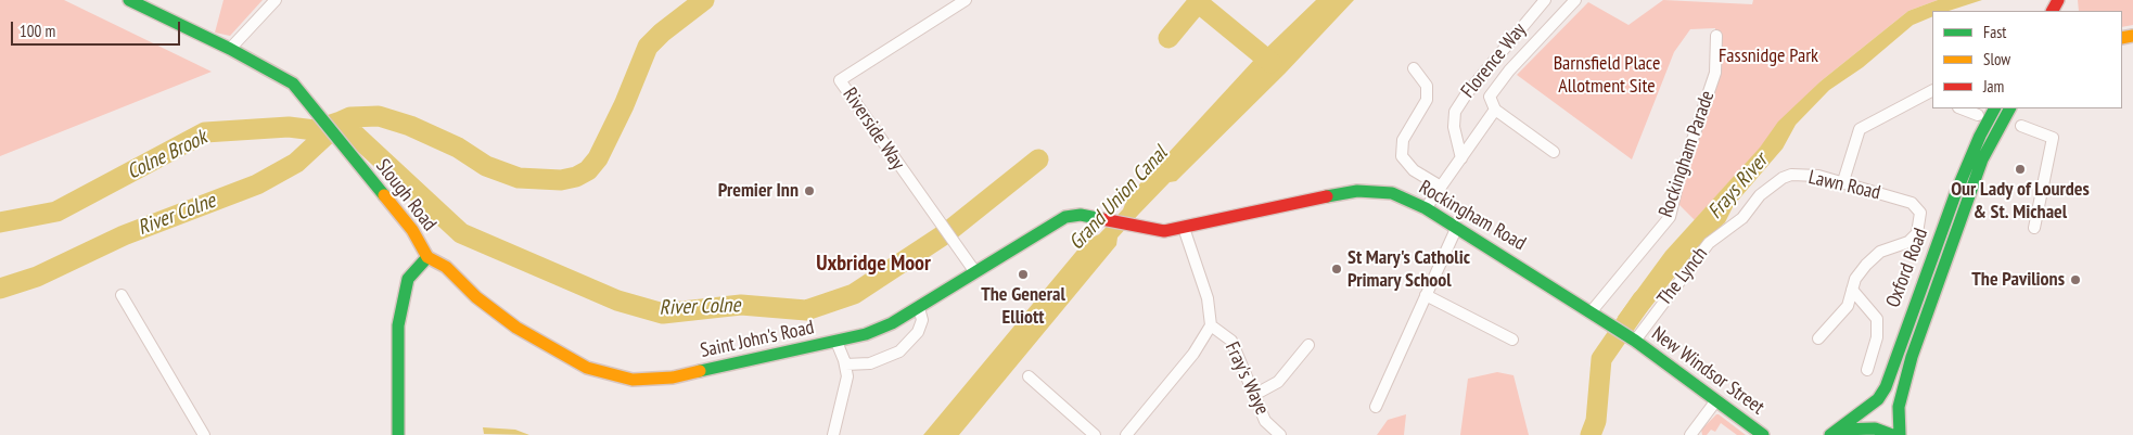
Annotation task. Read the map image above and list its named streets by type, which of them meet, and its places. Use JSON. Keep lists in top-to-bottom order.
{
  "streets": {
    "main road": [
      "Slough Road",
      "Rockingham Road",
      "Oxford Road",
      "Saint John's Road",
      "New Windsor Street"
    ],
    "street": [
      "Florence Way",
      "Riverside Way",
      "Rockingham Parade",
      "Lawn Road",
      "The Lynch",
      "Fray's Waye"
    ]
  },
  "crossings": [
    ["Riverside Way", "Saint John's Road"],
    ["Rockingham Parade", "Rockingham Road"],
    ["Lawn Road", "The Lynch"],
    ["Slough Road", "Saint John's Road"],
    ["Rockingham Road", "Saint John's Road"],
    ["Rockingham Road", "New Windsor Street"],
    ["The Lynch", "New Windsor Street"]
  ],
  "districts": ["Uxbridge Moor"],
  "water": [
    "Colne Brook",
    "Frays River",
    "Grand Union Canal",
    "River Colne"
  ],
  "parks": ["Fassnidge Park", "Barnsfield Place Allotment Site"],
  "places": [
    "Our Lady of Lourdes & St. Michael",
    "Premier Inn",
    "St Mary's Catholic Primary School",
    "The General Elliott",
    "The Pavilions"
  ],
  "legend": ["Fast", "Slow", "Jam"],
  "scale_bar": "100 m"
}
